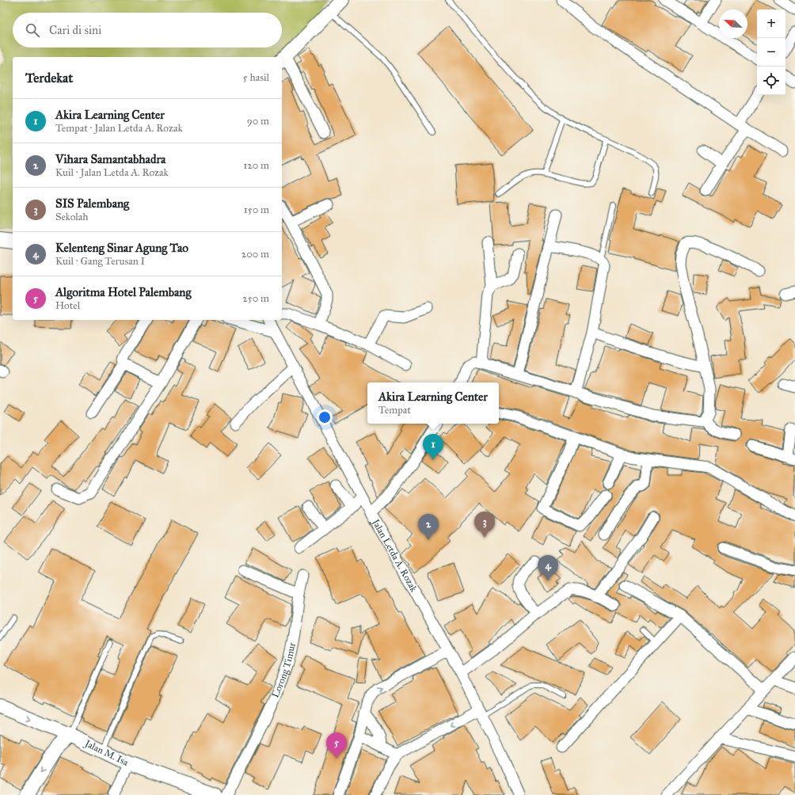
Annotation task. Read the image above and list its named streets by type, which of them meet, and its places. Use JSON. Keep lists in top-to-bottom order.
{
  "streets": {
    "main road": ["Jalan M. Isa"],
    "street": ["Jalan Letda A. Rozak", "Lorong Timur"]
  },
  "north": "top left",
  "page": {
    "map_buttons": ["+", "−"],
    "search": "Cari di sini",
    "heading": ["Terdekat", "5 hasil"],
    "list": [
      {
        "mark": "1",
        "name": "Akira Learning Center",
        "note": "Tempat · Jalan Letda A. Rozak",
        "value": "90 m"
      },
      {
        "mark": "2",
        "name": "Vihara Samantabhadra",
        "note": "Kuil · Jalan Letda A. Rozak",
        "value": "120 m"
      },
      {
        "mark": "3",
        "name": "SIS Palembang",
        "note": "Sekolah",
        "value": "150 m"
      },
      {
        "mark": "4",
        "name": "Kelenteng Sinar Agung Tao",
        "note": "Kuil · Gang Terusan I",
        "value": "200 m"
      },
      {
        "mark": "5",
        "name": "Algoritma Hotel Palembang",
        "note": "Hotel",
        "value": "250 m"
      }
    ],
    "popup": ["Akira Learning Center", "Tempat"],
    "pins": [
      "1",
      "3",
      "2",
      "4",
      "5"
    ]
  }
}
